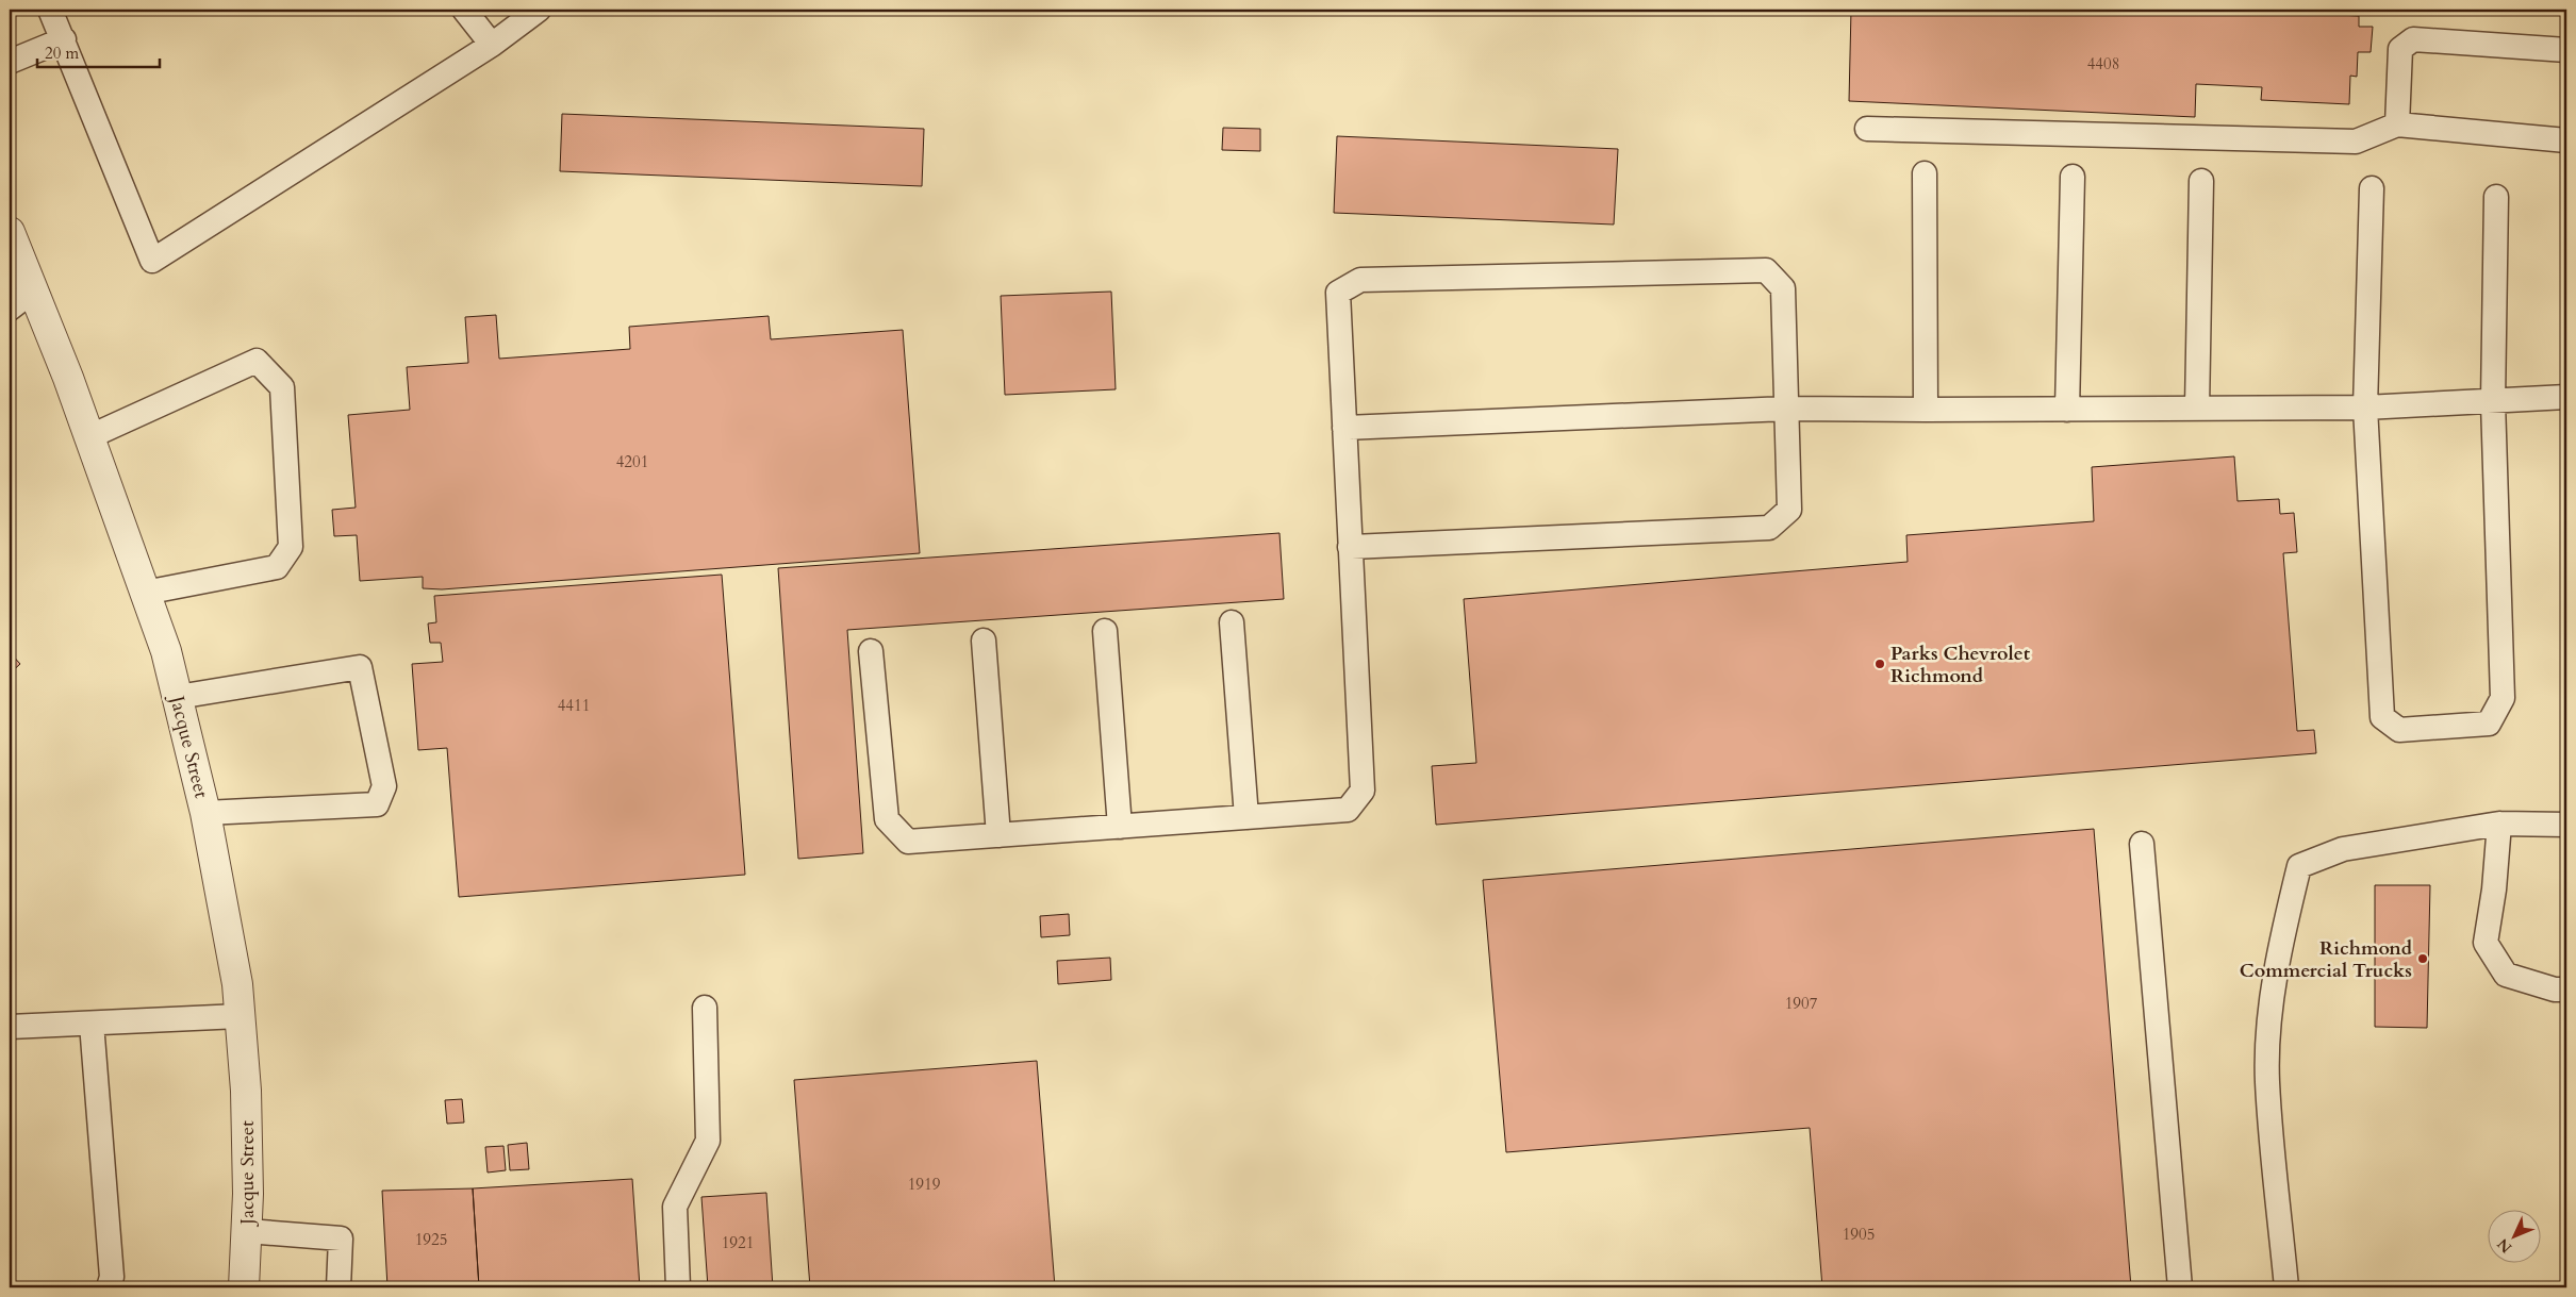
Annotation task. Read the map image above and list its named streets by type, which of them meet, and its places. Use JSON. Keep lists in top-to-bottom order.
{
  "streets": {
    "street": ["Jacque Street"]
  },
  "places": ["Parks Chevrolet Richmond", "Richmond Commercial Trucks"],
  "house_numbers": [
    "4408",
    "4201",
    "4411",
    "1907",
    "1919",
    "1905",
    "1925",
    "1921"
  ],
  "scale_bar": "20 m",
  "north": "bottom left"
}
